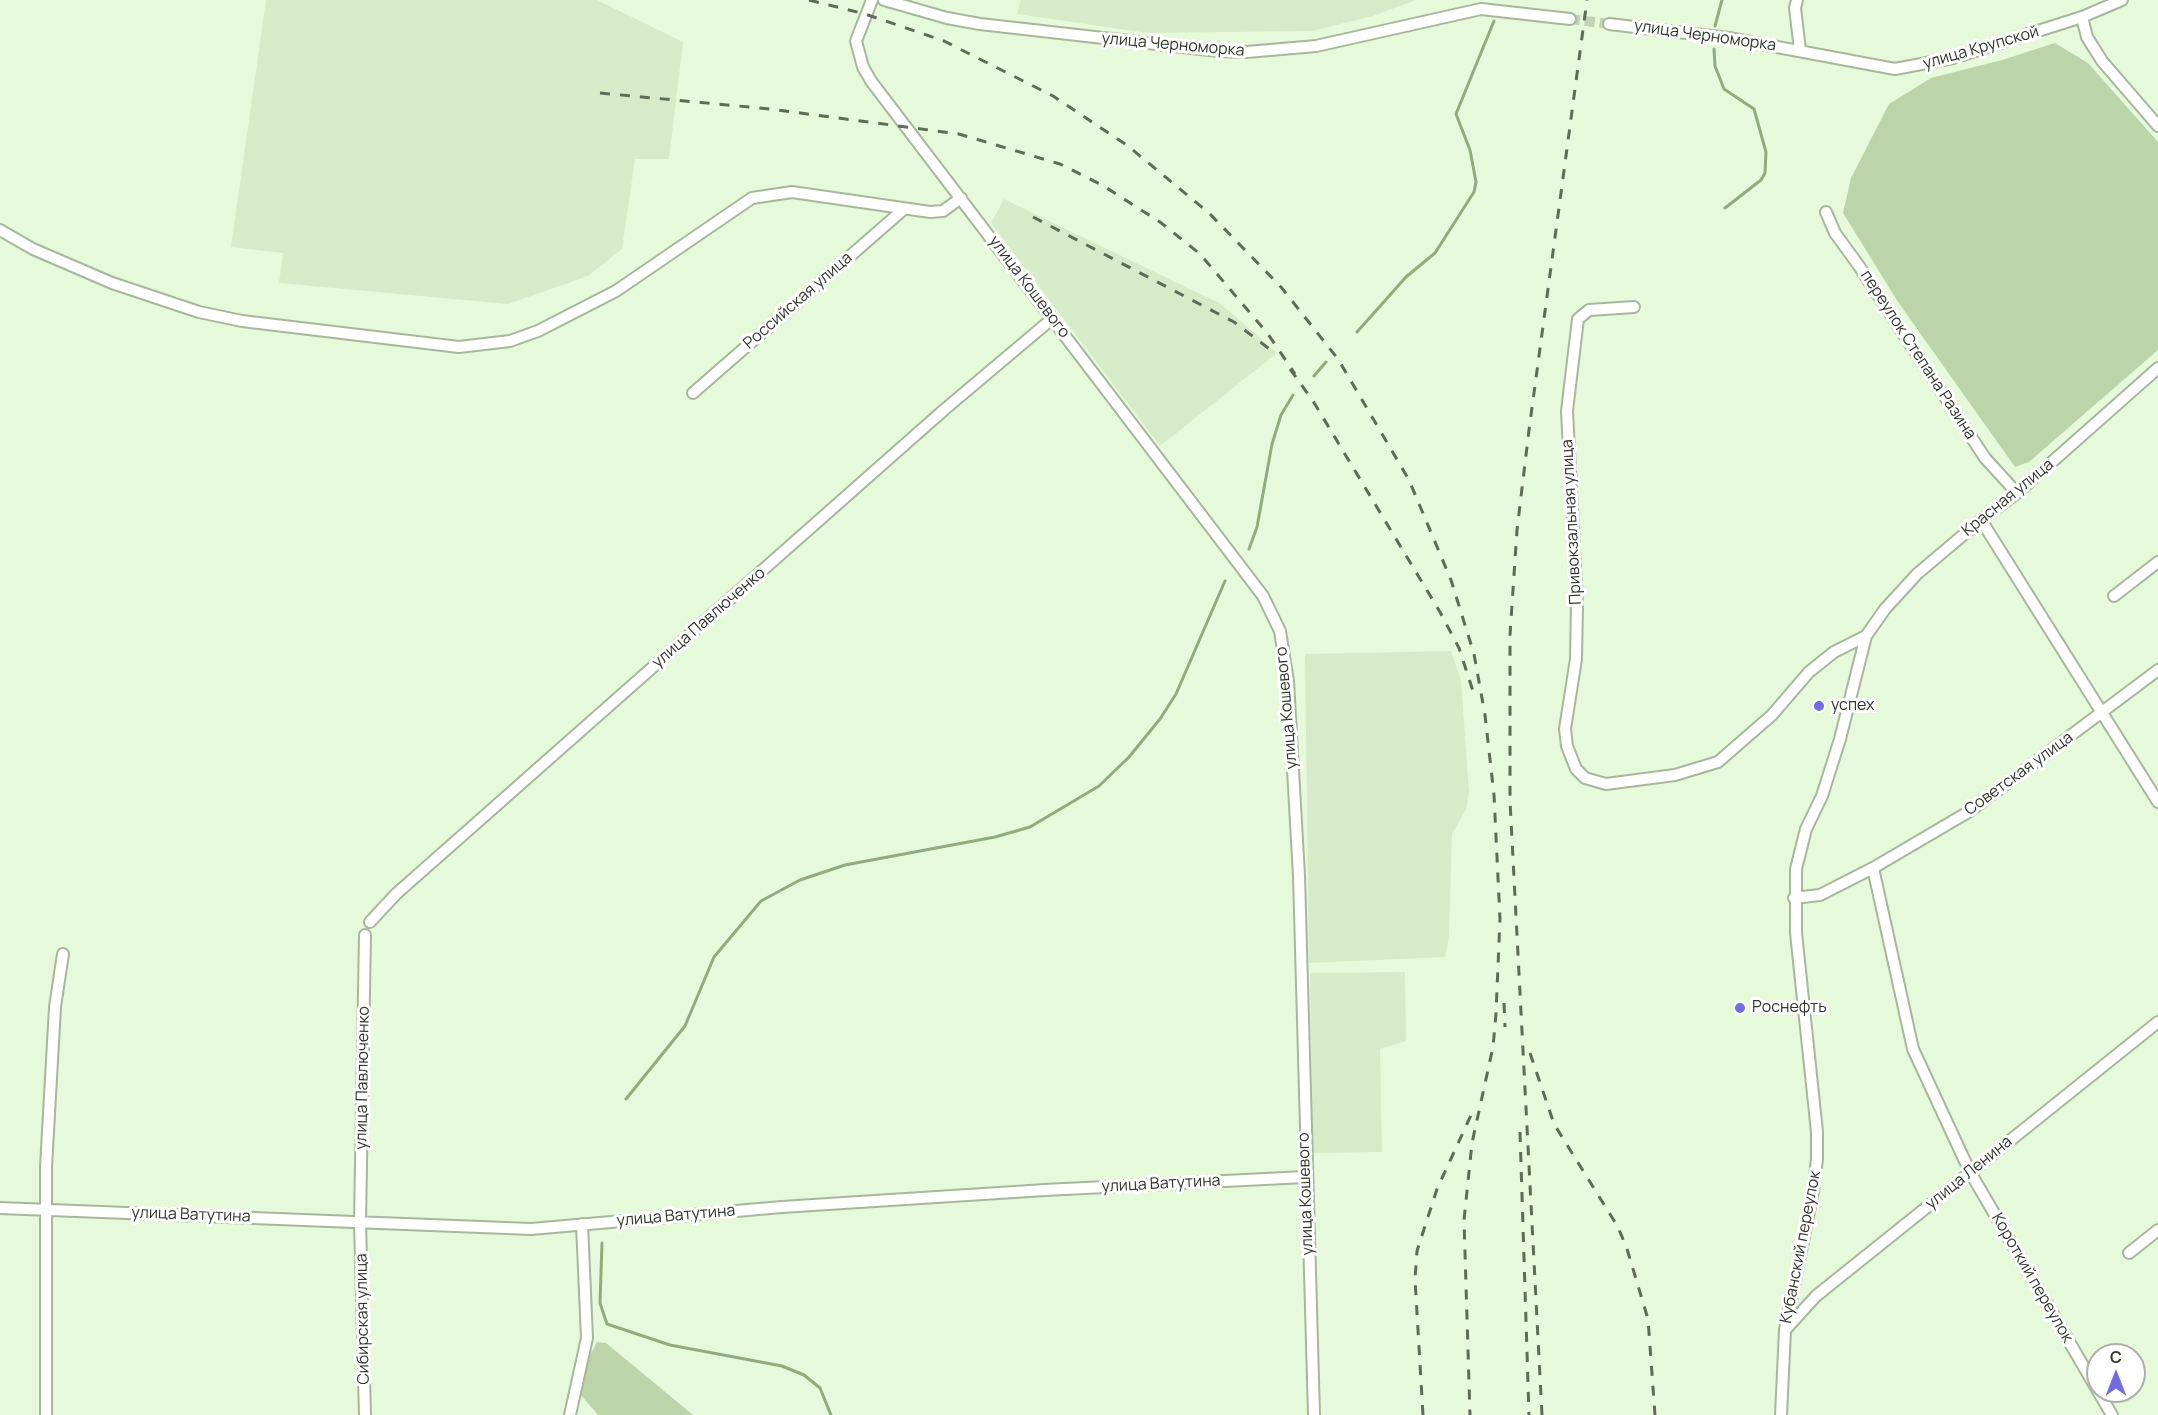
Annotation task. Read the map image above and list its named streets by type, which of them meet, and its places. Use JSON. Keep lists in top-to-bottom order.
{
  "streets": {
    "street": [
      "улица Черноморка",
      "улица Крупской",
      "улица Кошевого",
      "Российская улица",
      "переулок Степана Разина",
      "Красная улица",
      "Привокзальная улица",
      "улица Павлюченко",
      "Советская улица",
      "улица Ленина",
      "улица Ватутина",
      "Кубанский переулок",
      "Короткий переулок",
      "Сибирская улица"
    ]
  },
  "crossings": [
    ["улица Черноморка", "улица Крупской"],
    ["улица Кошевого", "улица Павлюченко"],
    ["улица Кошевого", "улица Ватутина"],
    ["переулок Степана Разина", "Красная улица"],
    ["Красная улица", "Привокзальная улица"],
    ["Красная улица", "Кубанский переулок"],
    ["улица Павлюченко", "улица Ватутина"],
    ["улица Павлюченко", "Сибирская улица"],
    ["Советская улица", "Кубанский переулок"],
    ["улица Ленина", "Кубанский переулок"],
    ["улица Ленина", "Короткий переулок"],
    ["улица Ватутина", "Сибирская улица"]
  ],
  "places": ["успех", "Роснефть"],
  "north": "top"
}
